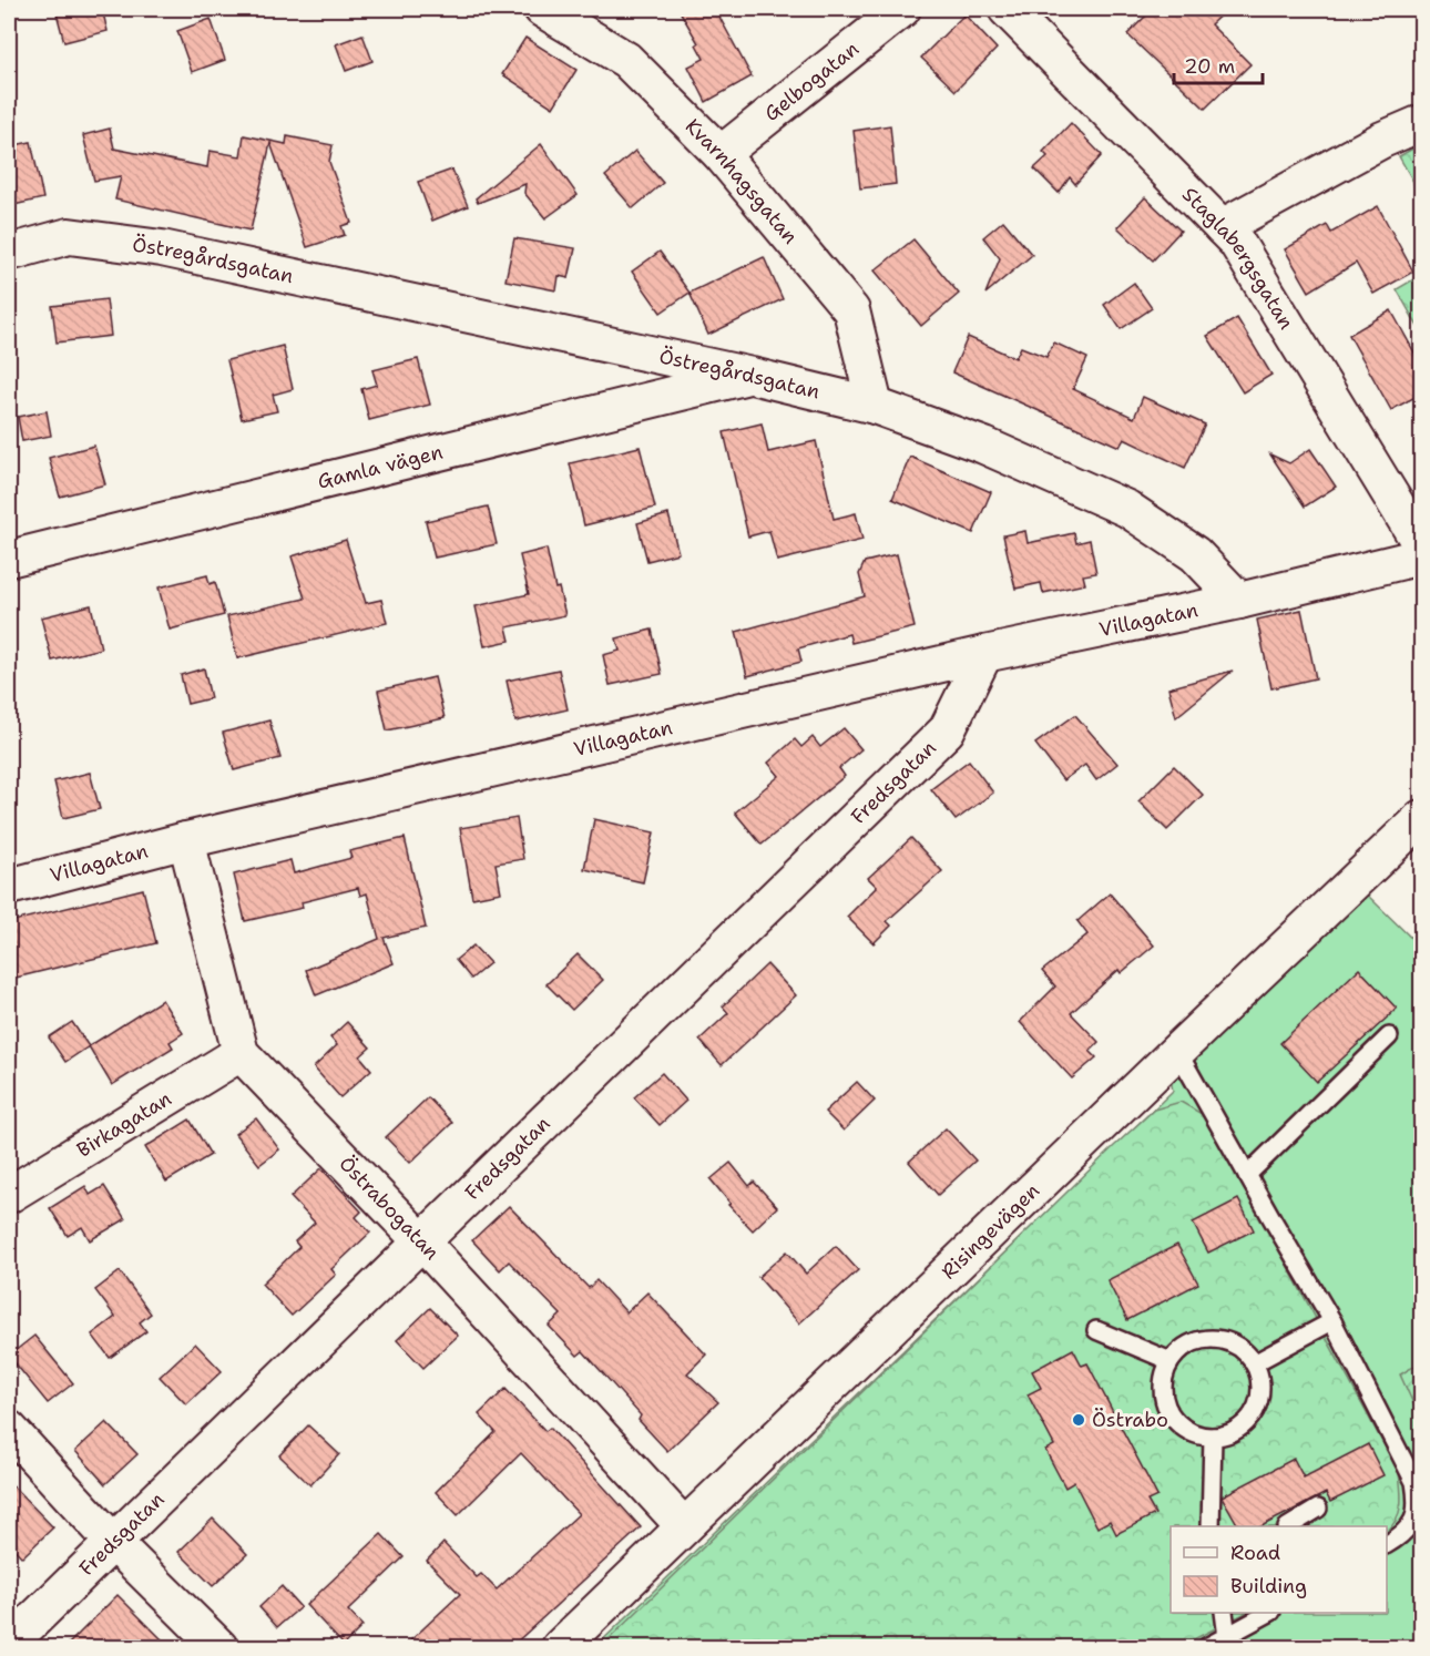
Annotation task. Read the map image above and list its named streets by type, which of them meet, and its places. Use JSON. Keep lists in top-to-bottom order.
{
  "streets": {
    "street": [
      "Gelbogatan",
      "Kvarnhagsgatan",
      "Staglabergsgatan",
      "Östregårdsgatan",
      "Gamla vägen",
      "Villagatan",
      "Fredsgatan",
      "Birkagatan",
      "Östrabogatan",
      "Risingevägen"
    ]
  },
  "crossings": [
    ["Gelbogatan", "Kvarnhagsgatan"],
    ["Kvarnhagsgatan", "Östregårdsgatan"],
    ["Östregårdsgatan", "Gamla vägen"],
    ["Östregårdsgatan", "Villagatan"],
    ["Villagatan", "Fredsgatan"],
    ["Villagatan", "Östrabogatan"],
    ["Fredsgatan", "Östrabogatan"],
    ["Birkagatan", "Östrabogatan"],
    ["Östrabogatan", "Risingevägen"]
  ],
  "places": ["Östrabo"],
  "legend": ["Road", "Building"],
  "scale_bar": "20 m"
}
